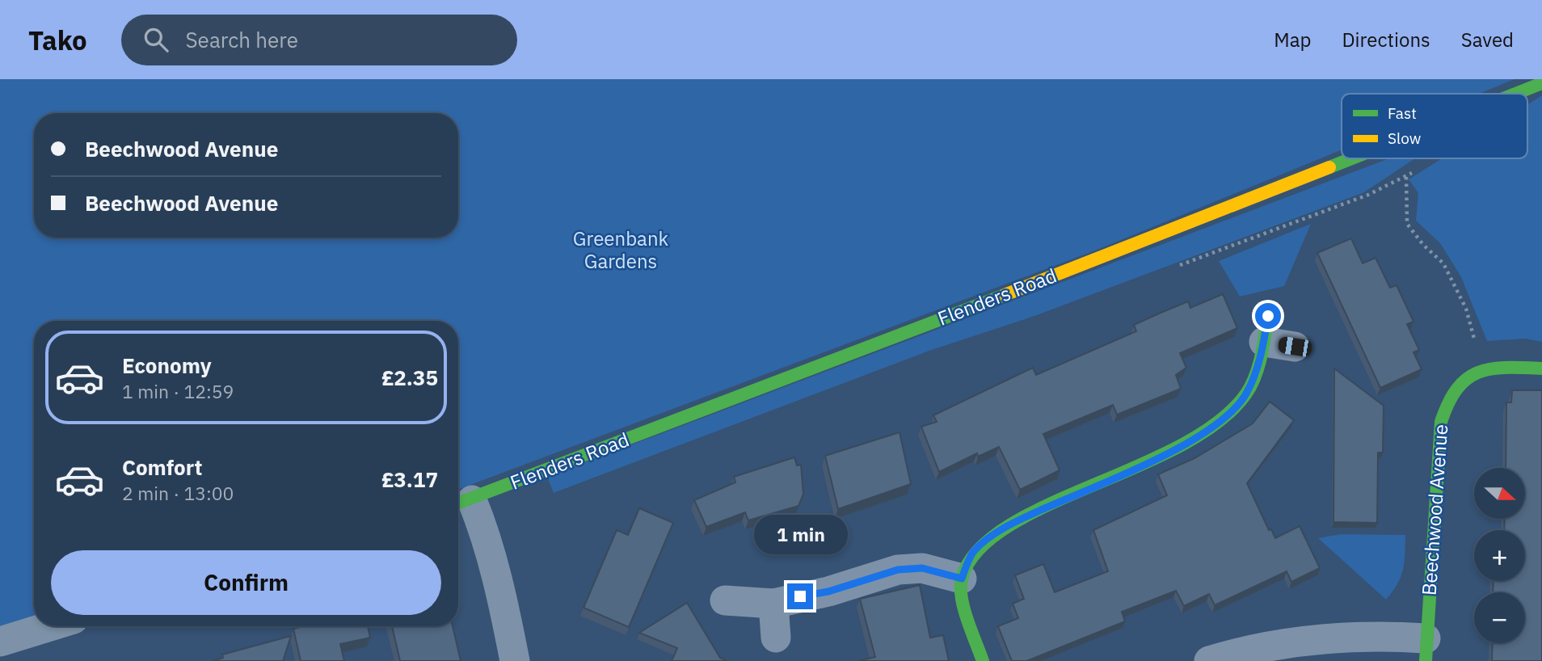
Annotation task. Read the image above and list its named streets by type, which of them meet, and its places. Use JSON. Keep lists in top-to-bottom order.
{
  "streets": {
    "street": ["Flenders Road", "Beechwood Avenue"]
  },
  "parks": ["Greenbank Gardens"],
  "legend": ["Fast", "Slow"],
  "north": "right",
  "page": {
    "header": "Tako",
    "search": "Search here",
    "nav": ["Map", "Directions", "Saved"],
    "banner": ["Beechwood Avenue", "Beechwood Avenue"],
    "list": [
      {
        "name": "Economy",
        "note": "1 min · 12:59",
        "value": "£2.35"
      },
      {
        "name": "Comfort",
        "note": "2 min · 13:00",
        "value": "£3.17"
      }
    ],
    "map_buttons": ["+", "−"],
    "bubble": "1 min",
    "buttons": "Confirm"
  }
}
